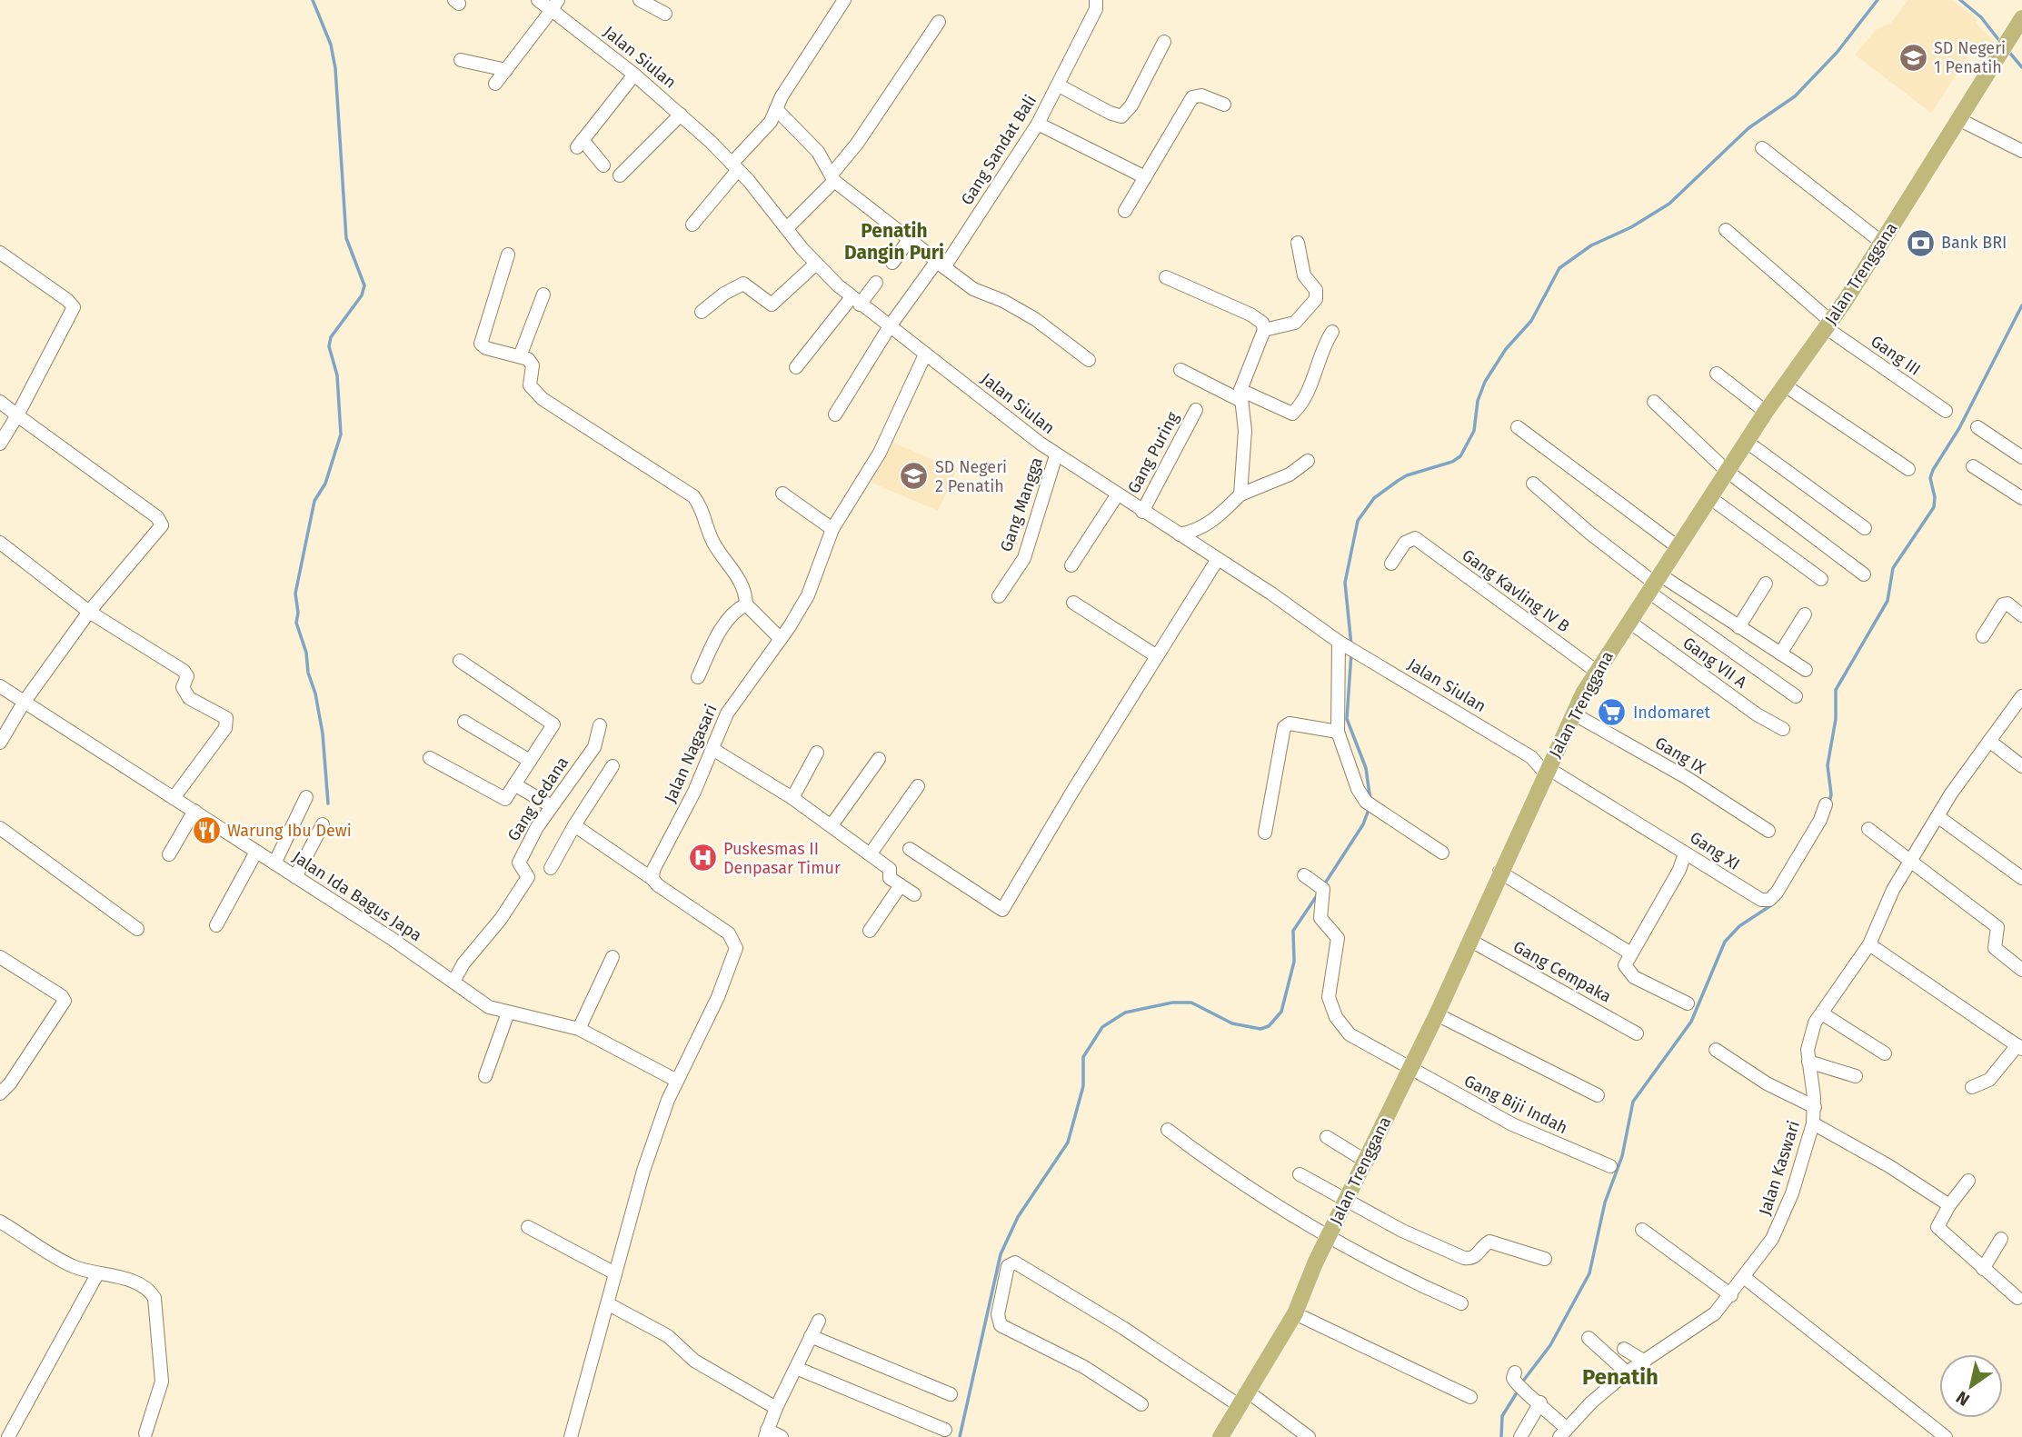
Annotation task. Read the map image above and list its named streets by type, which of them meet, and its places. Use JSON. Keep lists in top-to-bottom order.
{
  "streets": {
    "main road": ["Jalan Trenggana"],
    "street": [
      "Jalan Siulan",
      "Gang Sandat Bali",
      "Gang III",
      "Gang Puring",
      "Gang Mangga",
      "Gang Kavling IV B",
      "Gang VII A",
      "Jalan Nagasari",
      "Gang IX",
      "Gang Cedana",
      "Gang XI",
      "Jalan Ida Bagus Japa",
      "Gang Cempaka",
      "Gang Biji Indah",
      "Jalan Kaswari"
    ]
  },
  "crossings": [
    ["Jalan Siulan", "Gang Sandat Bali"],
    ["Jalan Siulan", "Jalan Trenggana"],
    ["Jalan Siulan", "Gang Puring"],
    ["Jalan Siulan", "Gang Mangga"],
    ["Jalan Siulan", "Jalan Nagasari"],
    ["Jalan Siulan", "Gang XI"],
    ["Jalan Trenggana", "Gang III"],
    ["Jalan Trenggana", "Gang Kavling IV B"],
    ["Jalan Trenggana", "Gang VII A"],
    ["Jalan Trenggana", "Gang IX"],
    ["Jalan Trenggana", "Gang XI"],
    ["Jalan Trenggana", "Gang Cempaka"],
    ["Jalan Trenggana", "Gang Biji Indah"],
    ["Gang Cedana", "Jalan Ida Bagus Japa"]
  ],
  "districts": ["Penatih Dangin Puri", "Penatih"],
  "places": {
    "school or university": ["SD Negeri 1 Penatih", "SD Negeri 2 Penatih"],
    "bank": ["Bank BRI"],
    "supermarket": ["Indomaret"],
    "restaurant": ["Warung Ibu Dewi"],
    "hospital": ["Puskesmas II Denpasar Timur"]
  },
  "north": "bottom left"
}
